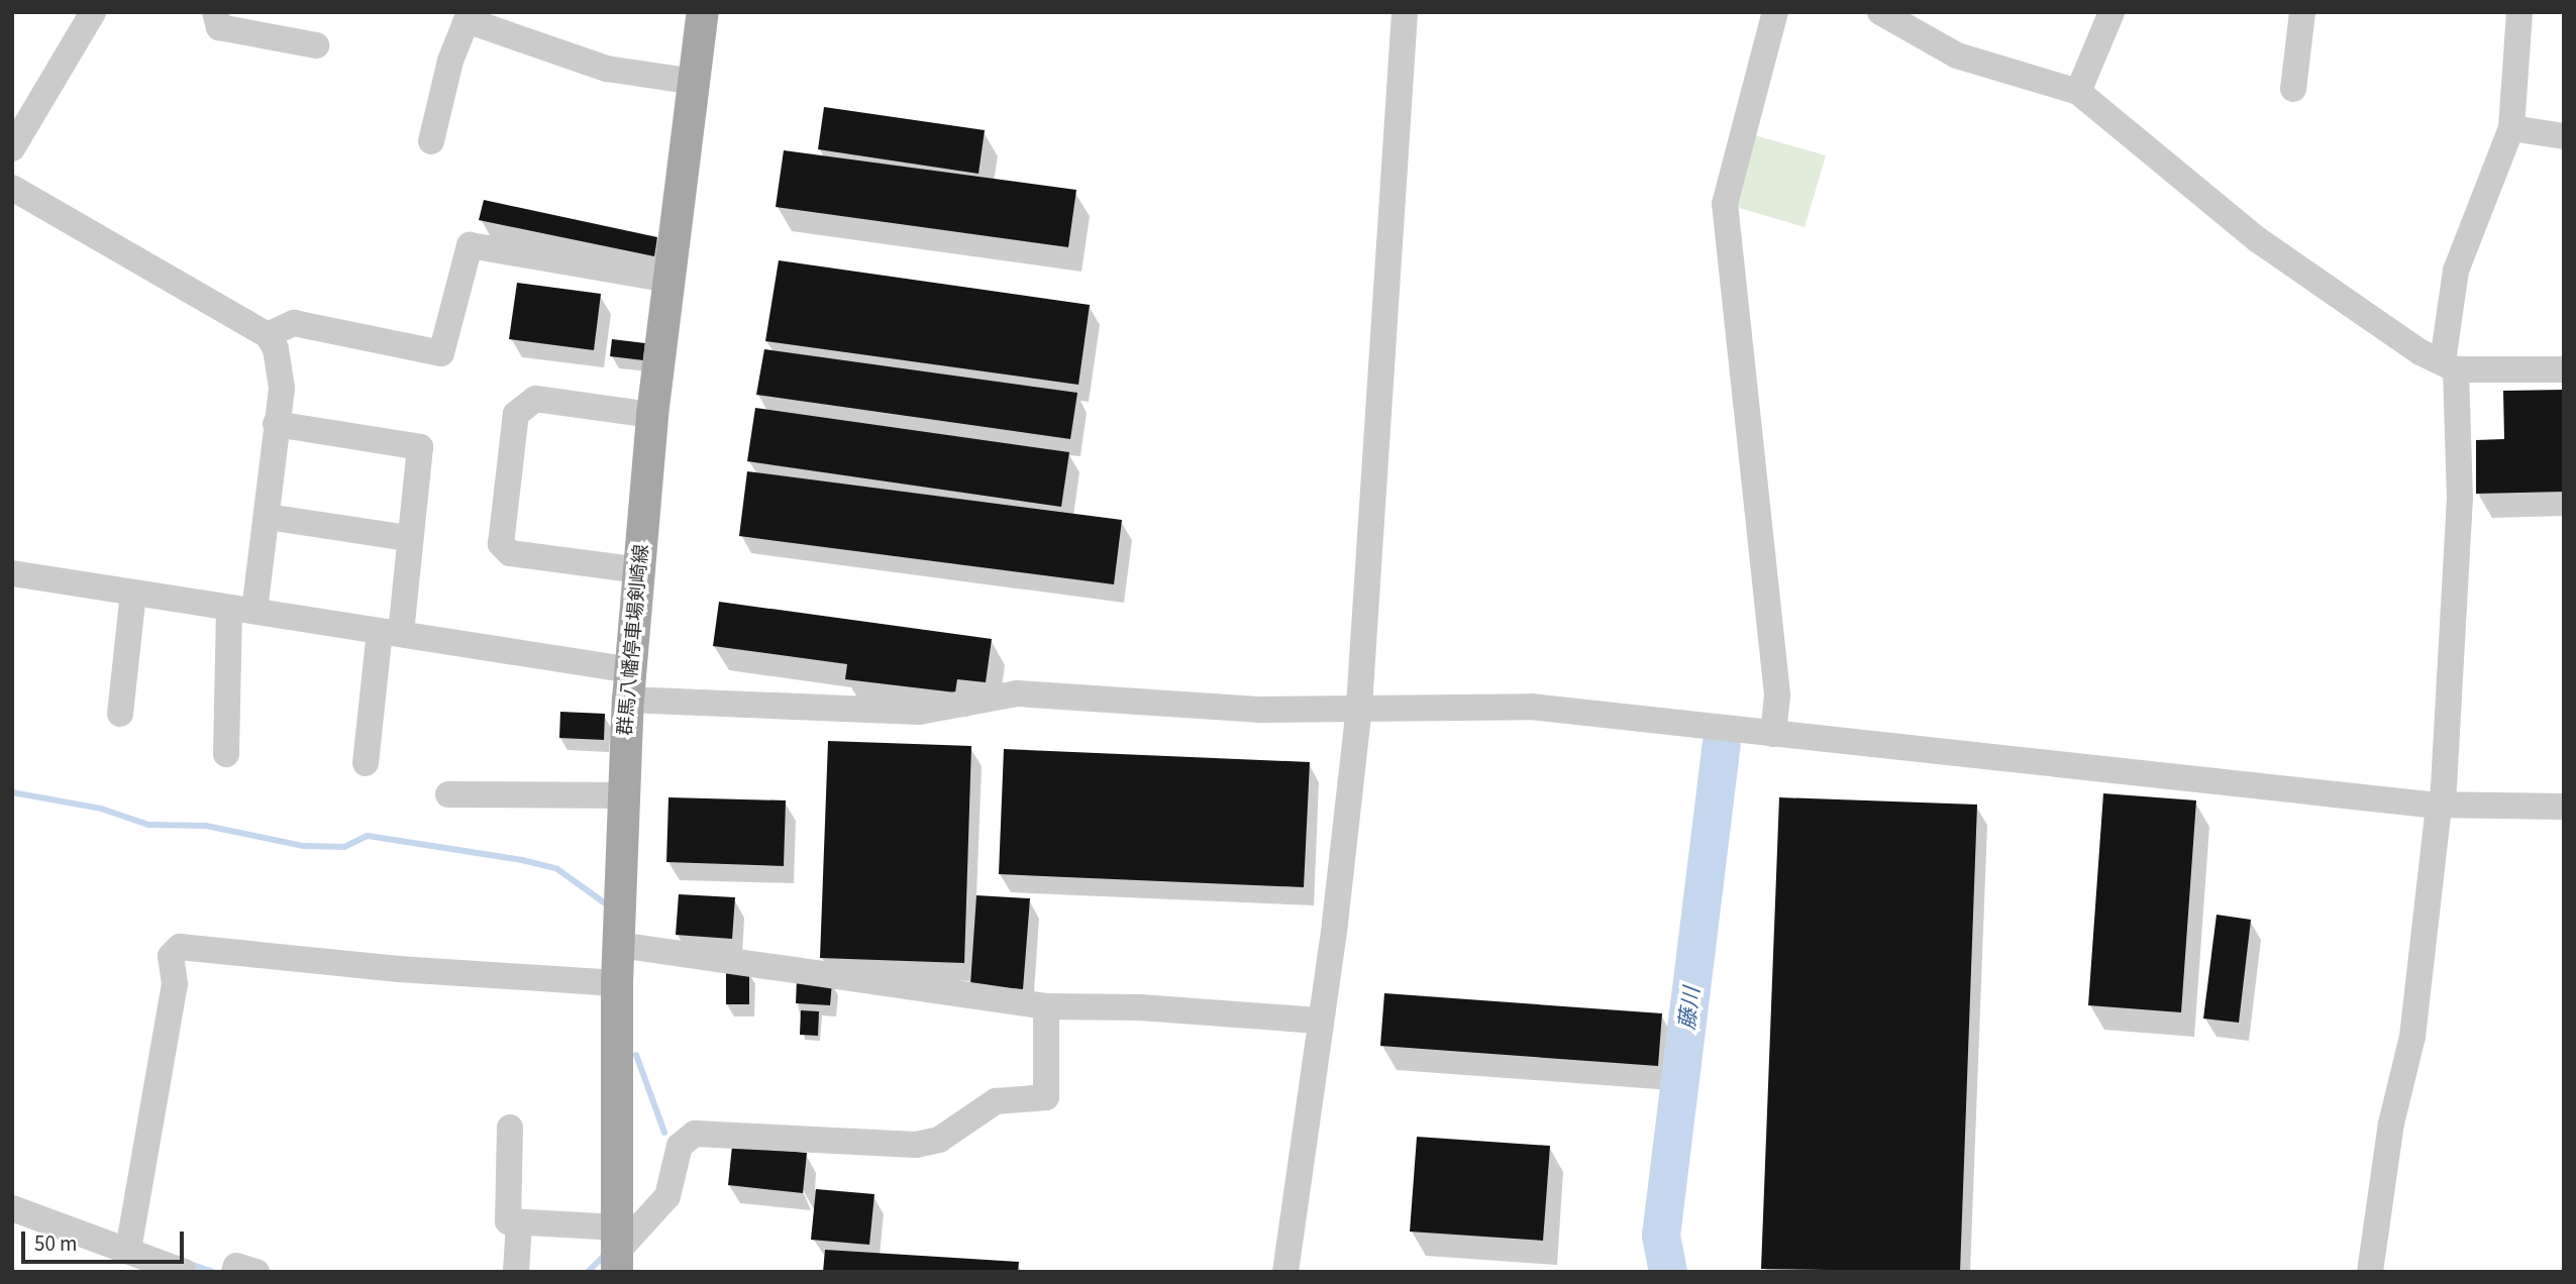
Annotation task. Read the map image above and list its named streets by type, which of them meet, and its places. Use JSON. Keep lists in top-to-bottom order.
{
  "streets": {
    "main road": ["群馬八幡停車場剣崎線"]
  },
  "water": ["藤川"],
  "scale_bar": "50 m"
}
